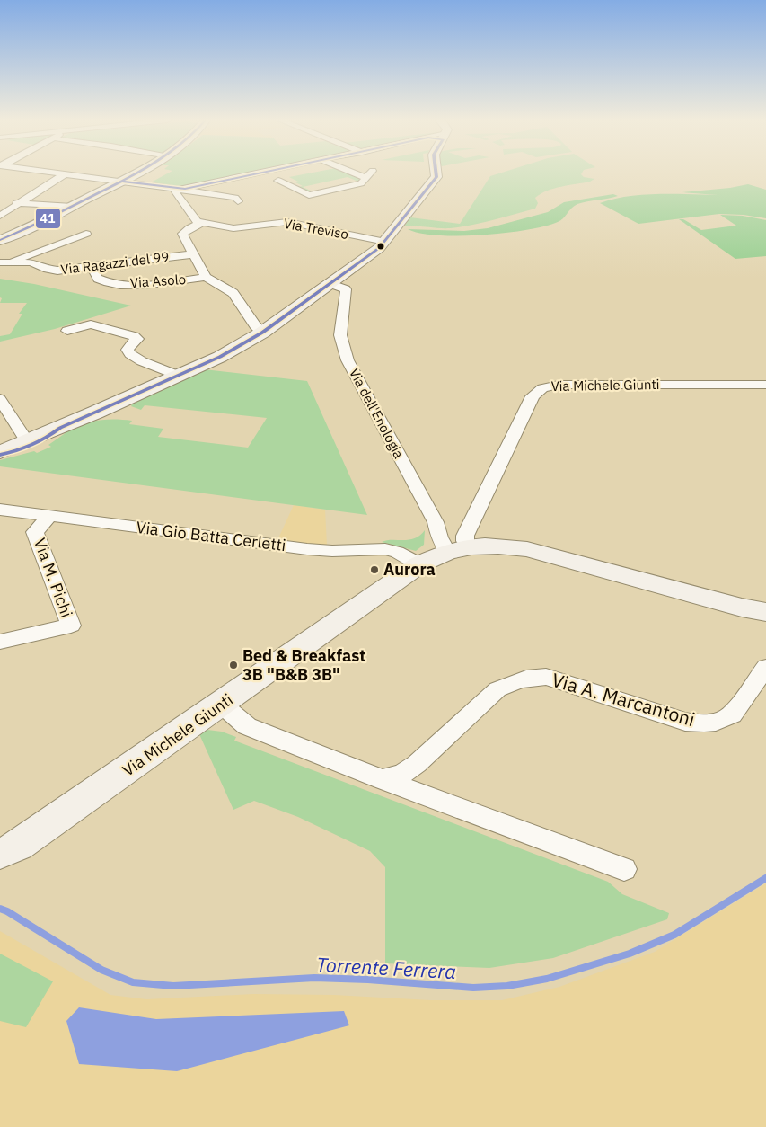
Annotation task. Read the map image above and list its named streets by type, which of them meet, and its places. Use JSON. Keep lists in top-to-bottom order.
{
  "streets": {
    "street": [
      "Via Treviso",
      "Via Ragazzi del 99",
      "Via Asolo",
      "Via Michele Giunti",
      "Via dell'Enologia",
      "Via Gio Batta Cerletti",
      "Via M. Pichi",
      "Via A. Marcantoni"
    ]
  },
  "crossings": [
    ["Via Treviso", "Via Asolo"],
    ["Via Ragazzi del 99", "Via Asolo"],
    ["Via Michele Giunti", "Via dell'Enologia"],
    ["Via Michele Giunti", "Via Gio Batta Cerletti"],
    ["Via Gio Batta Cerletti", "Via M. Pichi"]
  ],
  "water": ["Torrente Ferrera"],
  "places": ["Aurora", "Bed & Breakfast 3B \"B&B 3B\""],
  "lines": ["transit line 41"]
}
